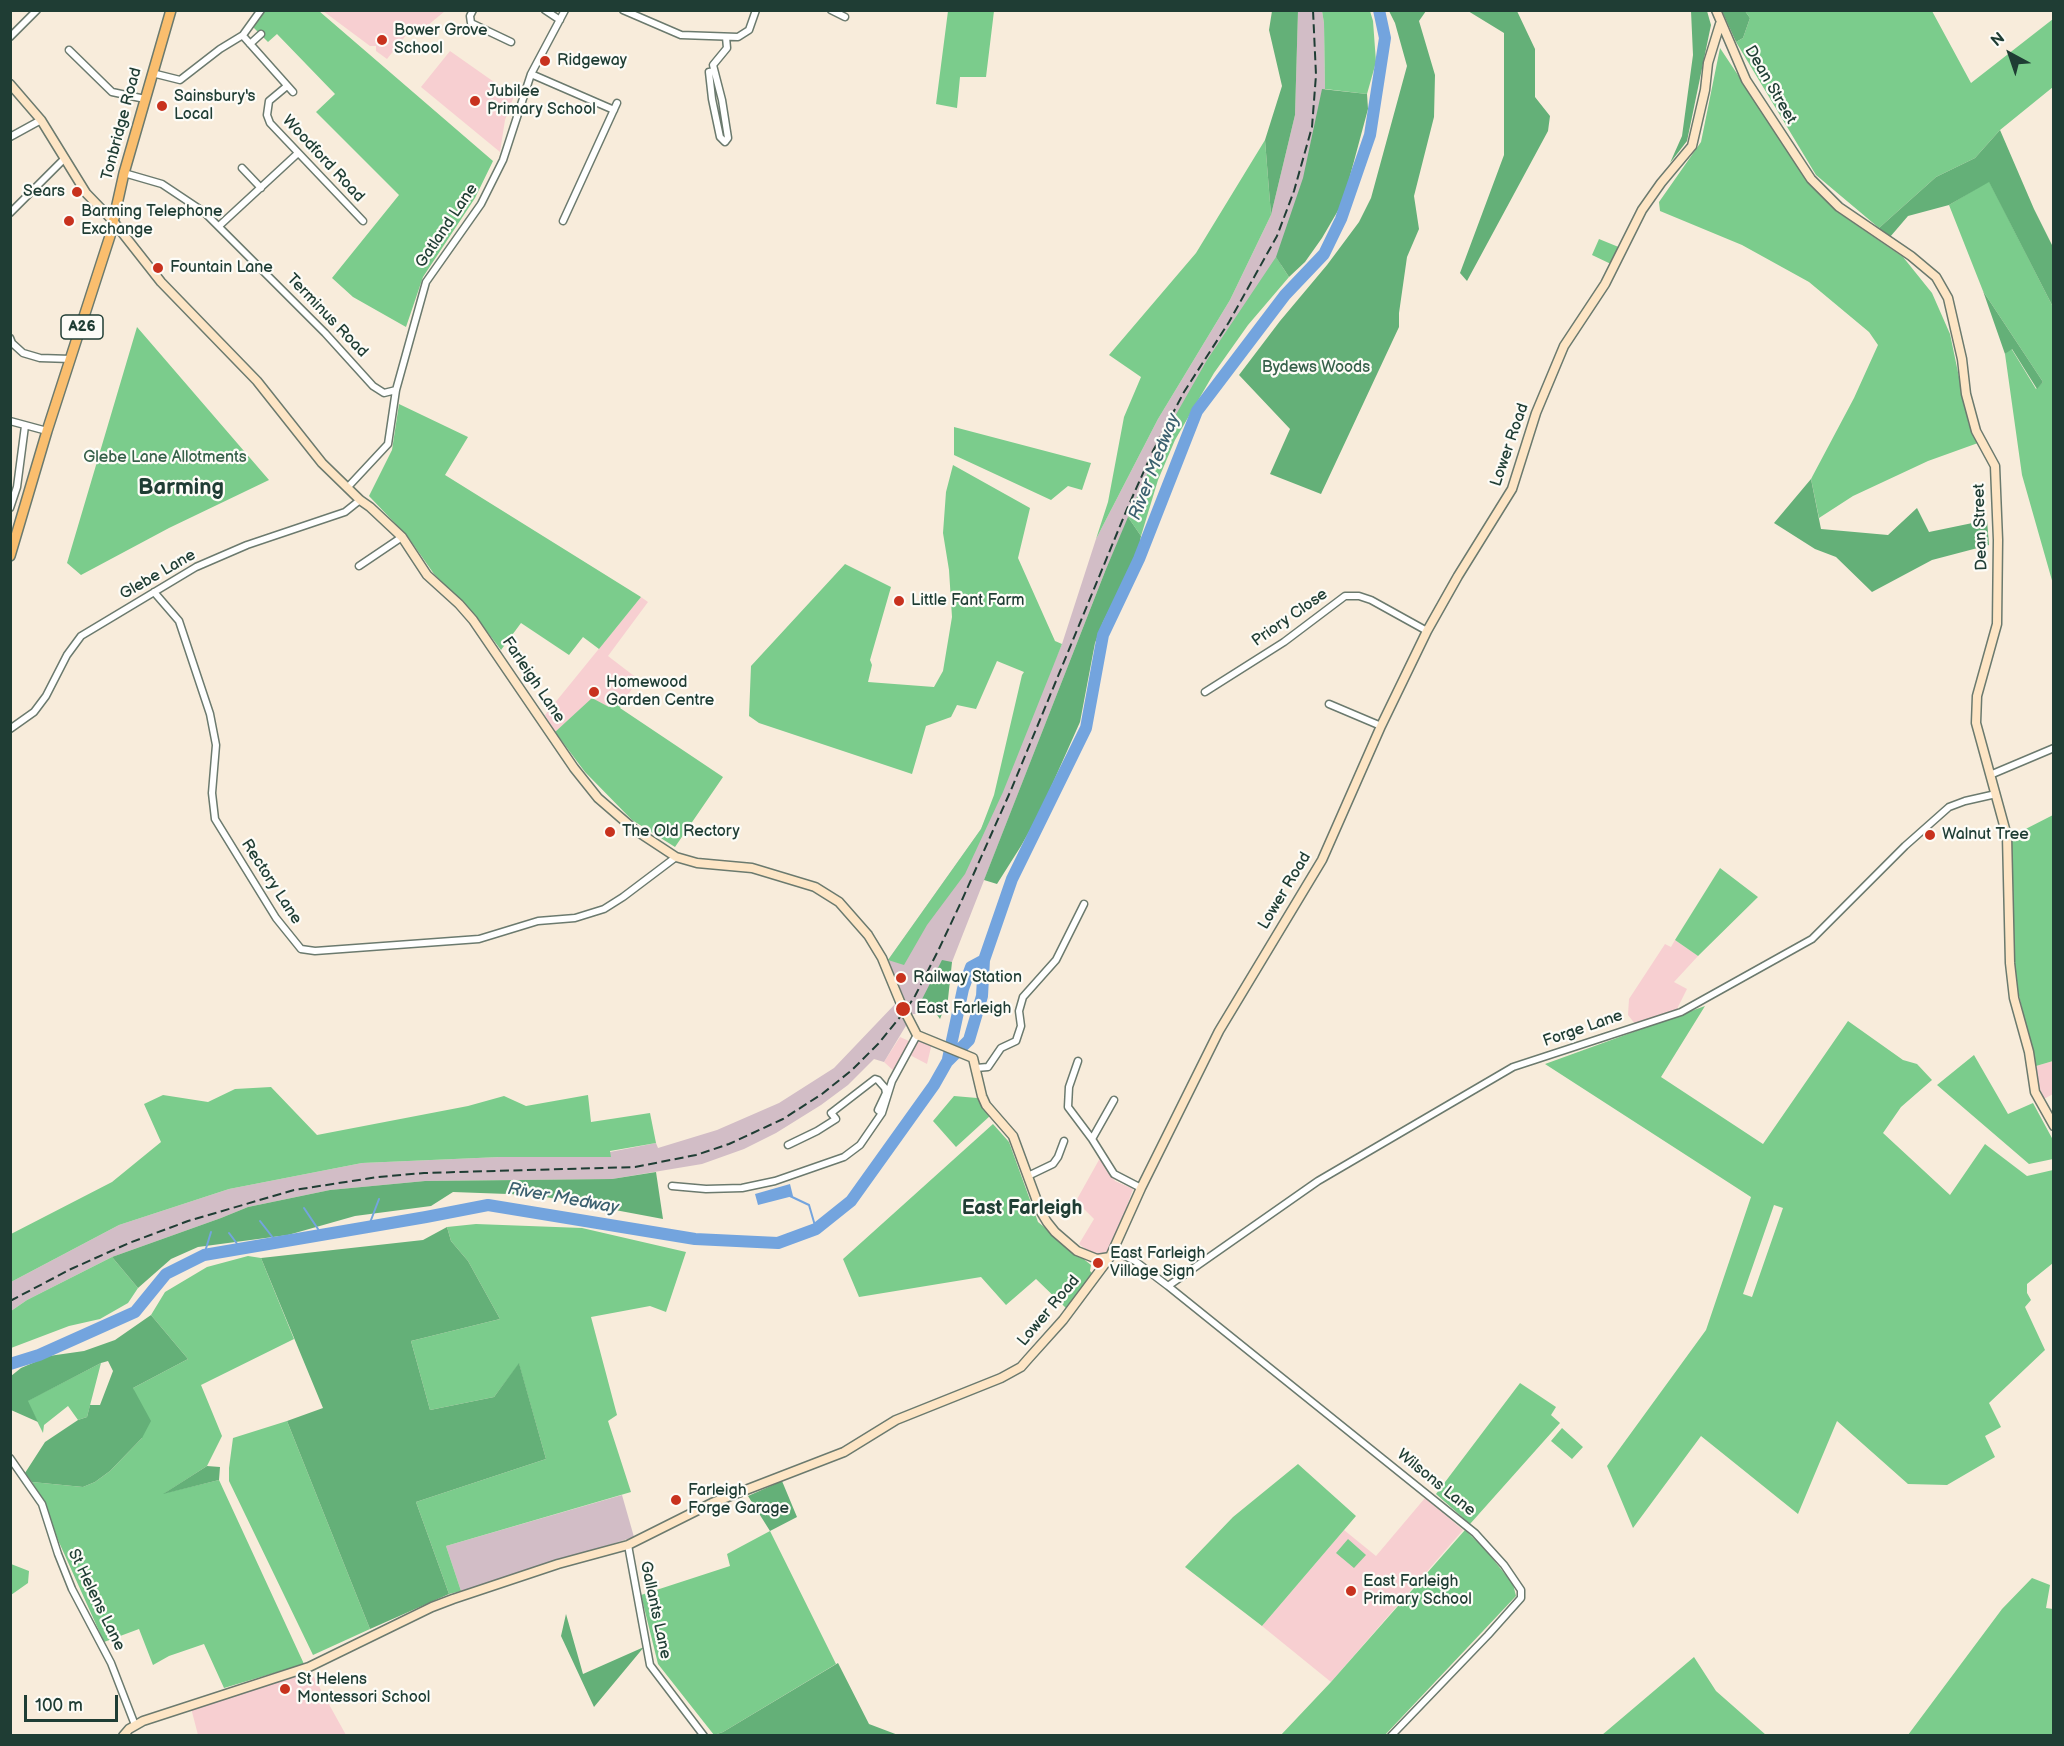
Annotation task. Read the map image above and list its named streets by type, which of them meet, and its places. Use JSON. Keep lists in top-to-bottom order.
{
  "streets": {
    "main road": ["Tonbridge Road", "A26"],
    "street": [
      "Dean Street",
      "Woodford Road",
      "Gatland Lane",
      "Terminus Road",
      "Lower Road",
      "Glebe Lane",
      "Priory Close",
      "Farleigh Lane",
      "Rectory Lane",
      "Forge Lane",
      "Wilsons Lane",
      "St Helens Lane",
      "Gallants Lane"
    ]
  },
  "crossings": [
    ["Dean Street", "Lower Road"],
    ["Dean Street", "Forge Lane"],
    ["Tonbridge Road", "Terminus Road"],
    ["Tonbridge Road", "Farleigh Lane"],
    ["Gatland Lane", "Terminus Road"],
    ["Gatland Lane", "Farleigh Lane"],
    ["Lower Road", "Priory Close"],
    ["Lower Road", "Wilsons Lane"],
    ["Lower Road", "St Helens Lane"],
    ["Lower Road", "Gallants Lane"],
    ["Glebe Lane", "Farleigh Lane"],
    ["Glebe Lane", "Rectory Lane"],
    ["Farleigh Lane", "Rectory Lane"],
    ["Forge Lane", "Wilsons Lane"]
  ],
  "districts": ["Barming", "East Farleigh"],
  "water": ["River Medway"],
  "parks": ["Bydews Woods", "Glebe Lane Allotments"],
  "places": [
    "Bower Grove School",
    "Ridgeway",
    "Jubilee Primary School",
    "Sainsbury's Local",
    "Sears",
    "Barming Telephone Exchange",
    "Fountain Lane",
    "Little Fant Farm",
    "Homewood Garden Centre",
    "The Old Rectory",
    "Walnut Tree",
    "Railway Station",
    "East Farleigh",
    "East Farleigh Village Sign",
    "Farleigh Forge Garage",
    "East Farleigh Primary School",
    "St Helens Montessori School"
  ],
  "scale_bar": "100 m",
  "north": "top left"
}
